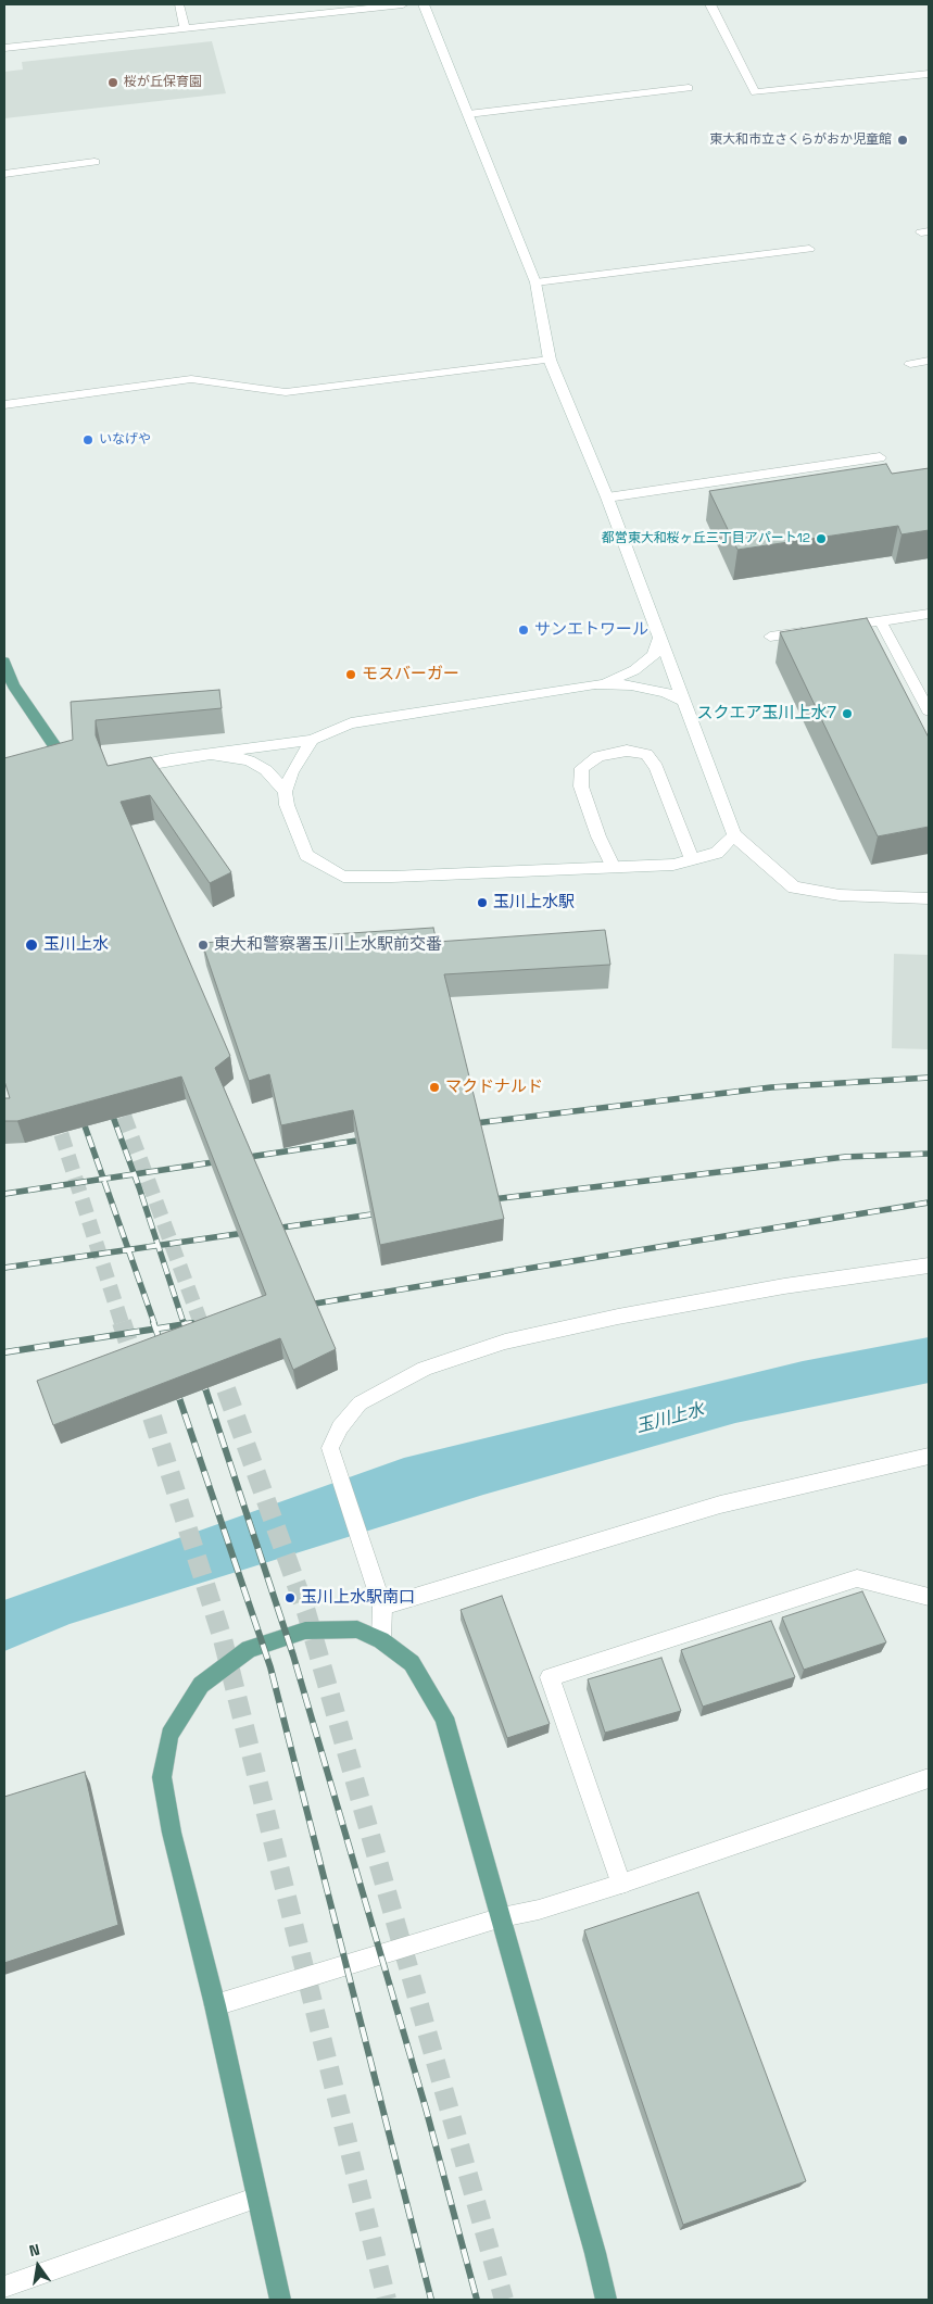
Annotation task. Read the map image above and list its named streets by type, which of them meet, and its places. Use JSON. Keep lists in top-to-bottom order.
{
  "water": ["玉川上水"],
  "places": [
    "桜が丘保育園",
    "東大和市立さくらがおか児童館",
    "いなげや",
    "都営東大和桜ヶ丘三丁目アパート12",
    "サンエトワール",
    "モスバーガー",
    "スクエア玉川上水7",
    "玉川上水駅",
    "玉川上水",
    "東大和警察署玉川上水駅前交番",
    "マクドナルド",
    "玉川上水駅南口"
  ],
  "north": "top"
}
